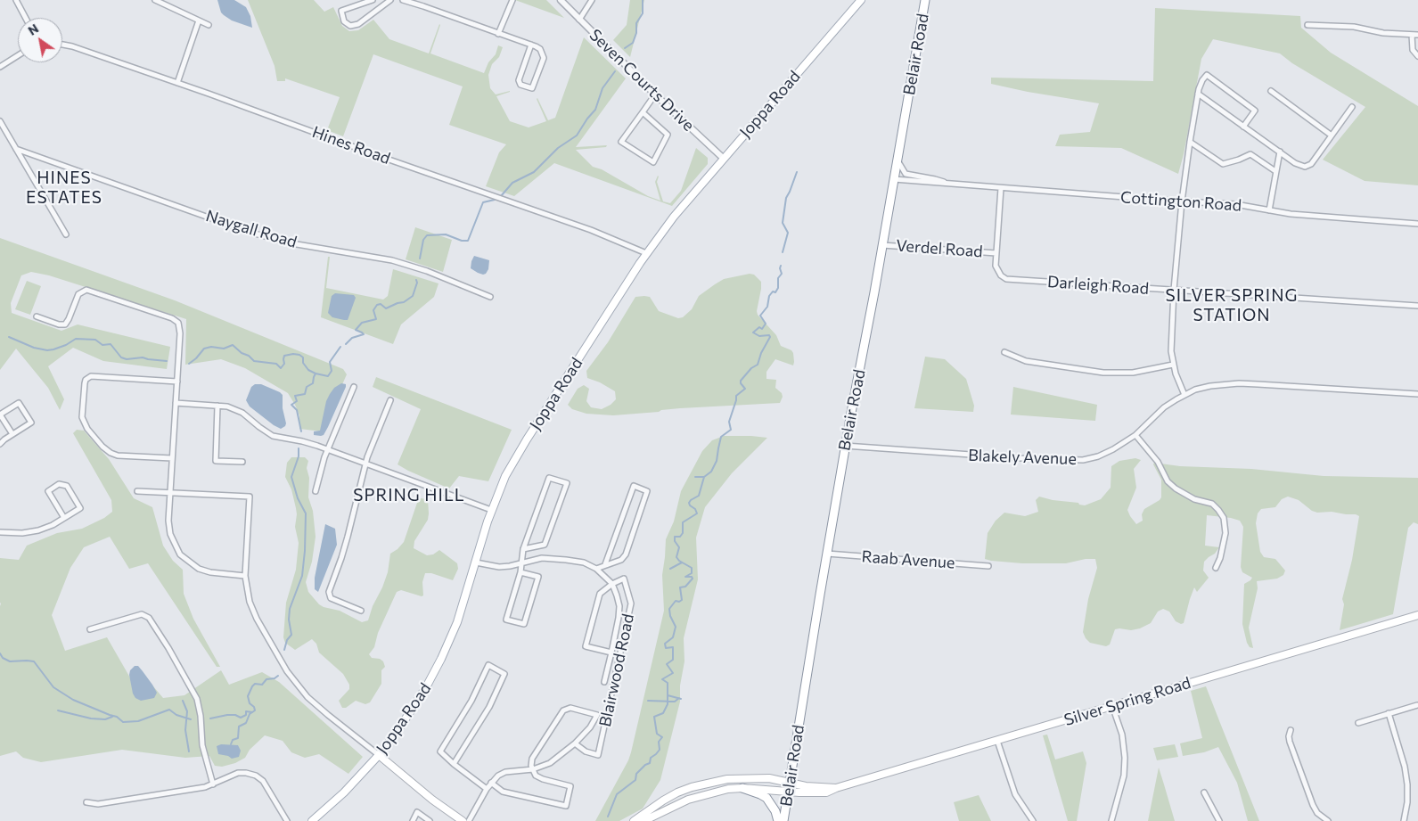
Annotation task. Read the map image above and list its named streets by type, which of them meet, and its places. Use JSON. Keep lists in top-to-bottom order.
{
  "streets": {
    "highway": ["Belair Road"],
    "main road": ["Joppa Road", "Silver Spring Road"],
    "street": [
      "Seven Courts Drive",
      "Hines Road",
      "Cottington Road",
      "Naygall Road",
      "Verdel Road",
      "Darleigh Road",
      "Blakely Avenue",
      "Raab Avenue",
      "Blairwood Road"
    ]
  },
  "crossings": [
    ["Belair Road", "Cottington Road"],
    ["Belair Road", "Verdel Road"],
    ["Belair Road", "Blakely Avenue"],
    ["Belair Road", "Raab Avenue"],
    ["Belair Road", "Silver Spring Road"],
    ["Seven Courts Drive", "Joppa Road"],
    ["Joppa Road", "Hines Road"],
    ["Cottington Road", "Darleigh Road"],
    ["Verdel Road", "Darleigh Road"]
  ],
  "districts": ["HINES ESTATES", "SILVER SPRING STATION", "SPRING HILL"],
  "north": "top left"
}
